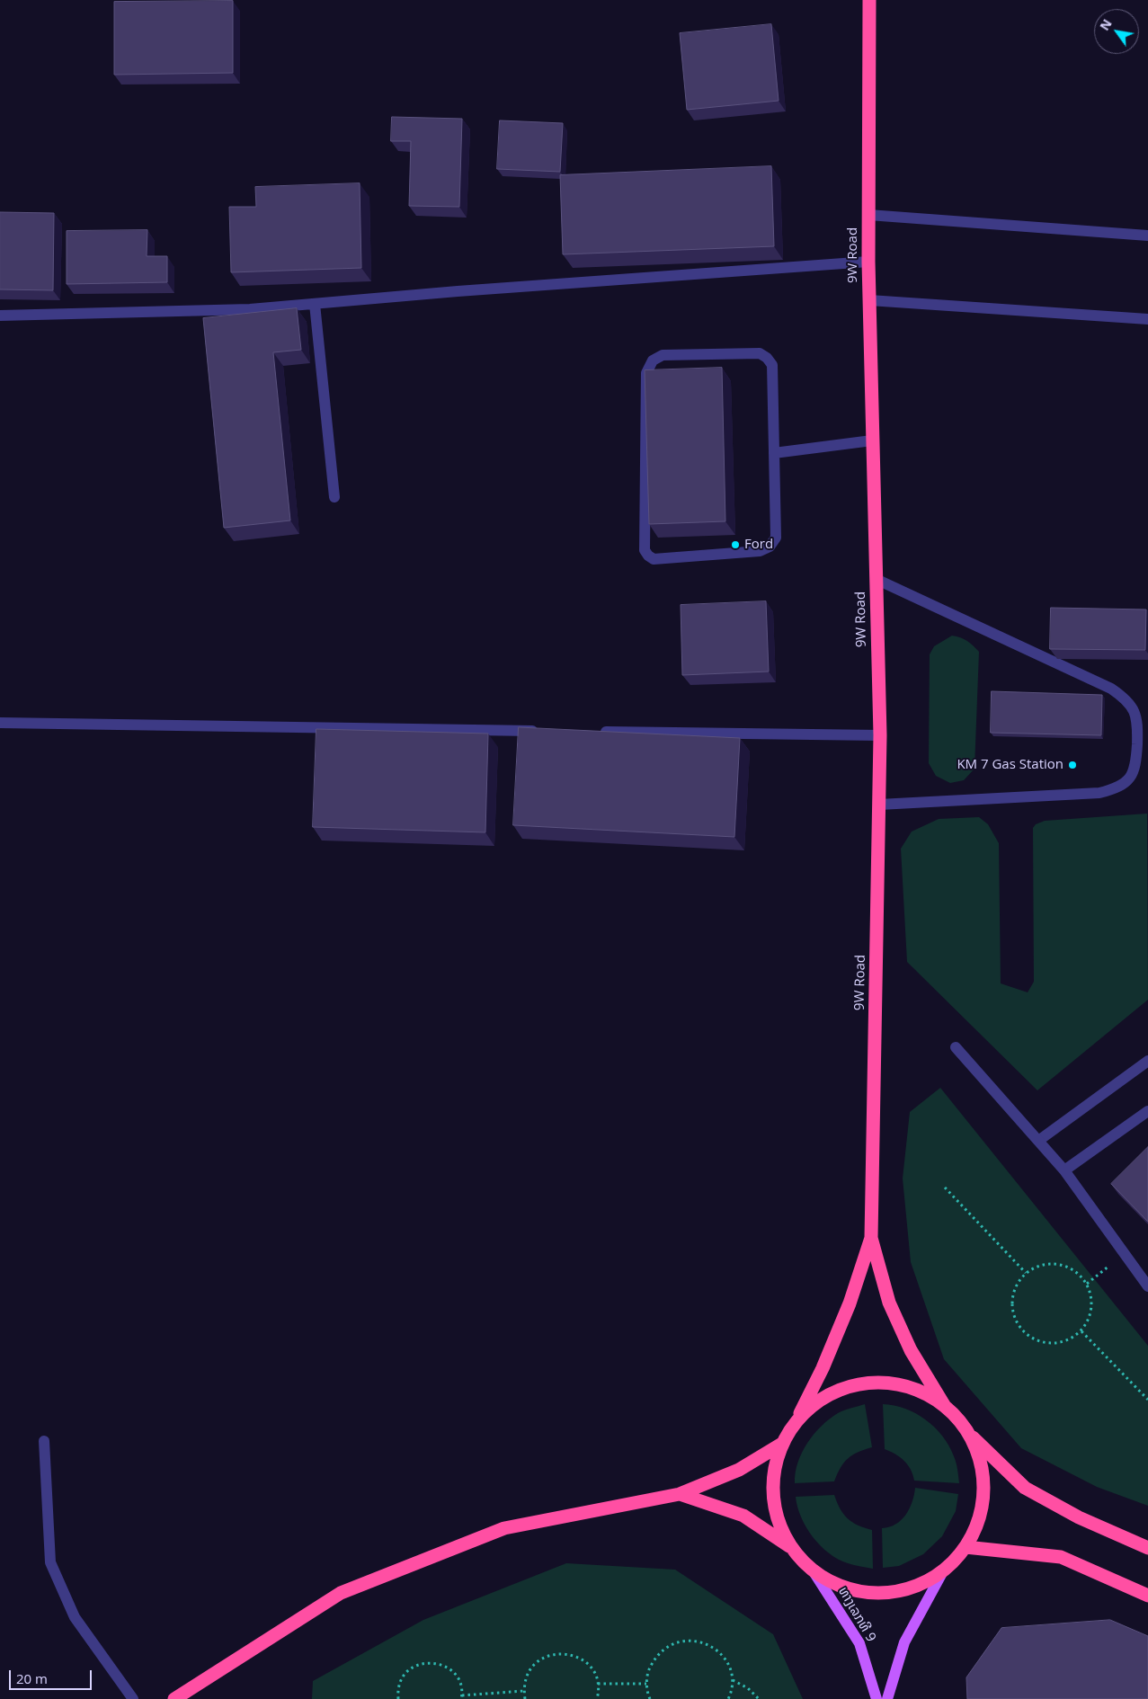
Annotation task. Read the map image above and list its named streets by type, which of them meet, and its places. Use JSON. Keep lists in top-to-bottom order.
{
  "streets": {
    "highway": ["9W Road"],
    "main road": ["ທາງເລກທີ 9"]
  },
  "places": ["Ford", "KM 7 Gas Station"],
  "scale_bar": "20 m",
  "north": "top left"
}
